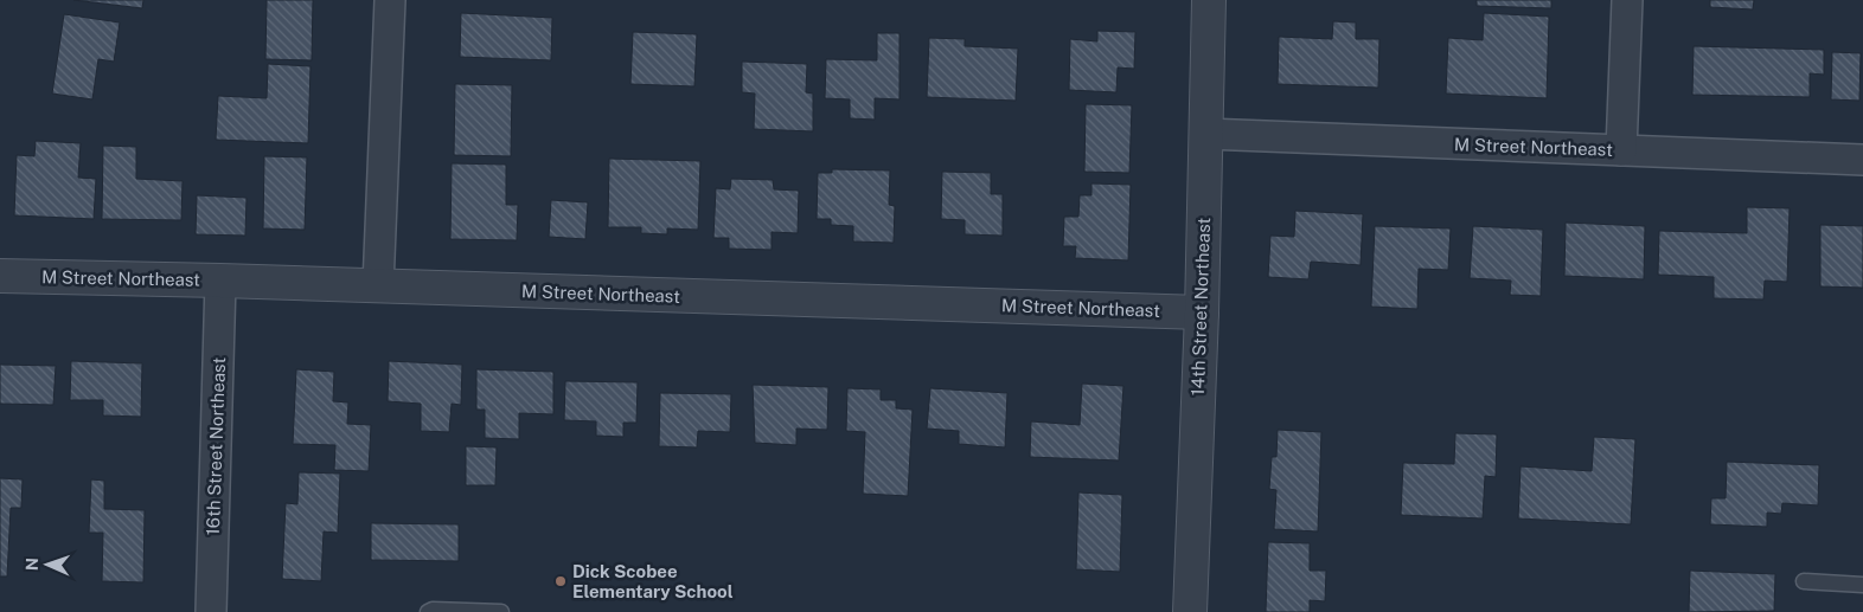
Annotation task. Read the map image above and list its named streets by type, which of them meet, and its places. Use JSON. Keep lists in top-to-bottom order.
{
  "streets": {
    "street": ["M Street Northeast", "14th Street Northeast", "16th Street Northeast"]
  },
  "crossings": [
    ["M Street Northeast", "14th Street Northeast"],
    ["M Street Northeast", "16th Street Northeast"]
  ],
  "places": ["Dick Scobee Elementary School"],
  "north": "left"
}
